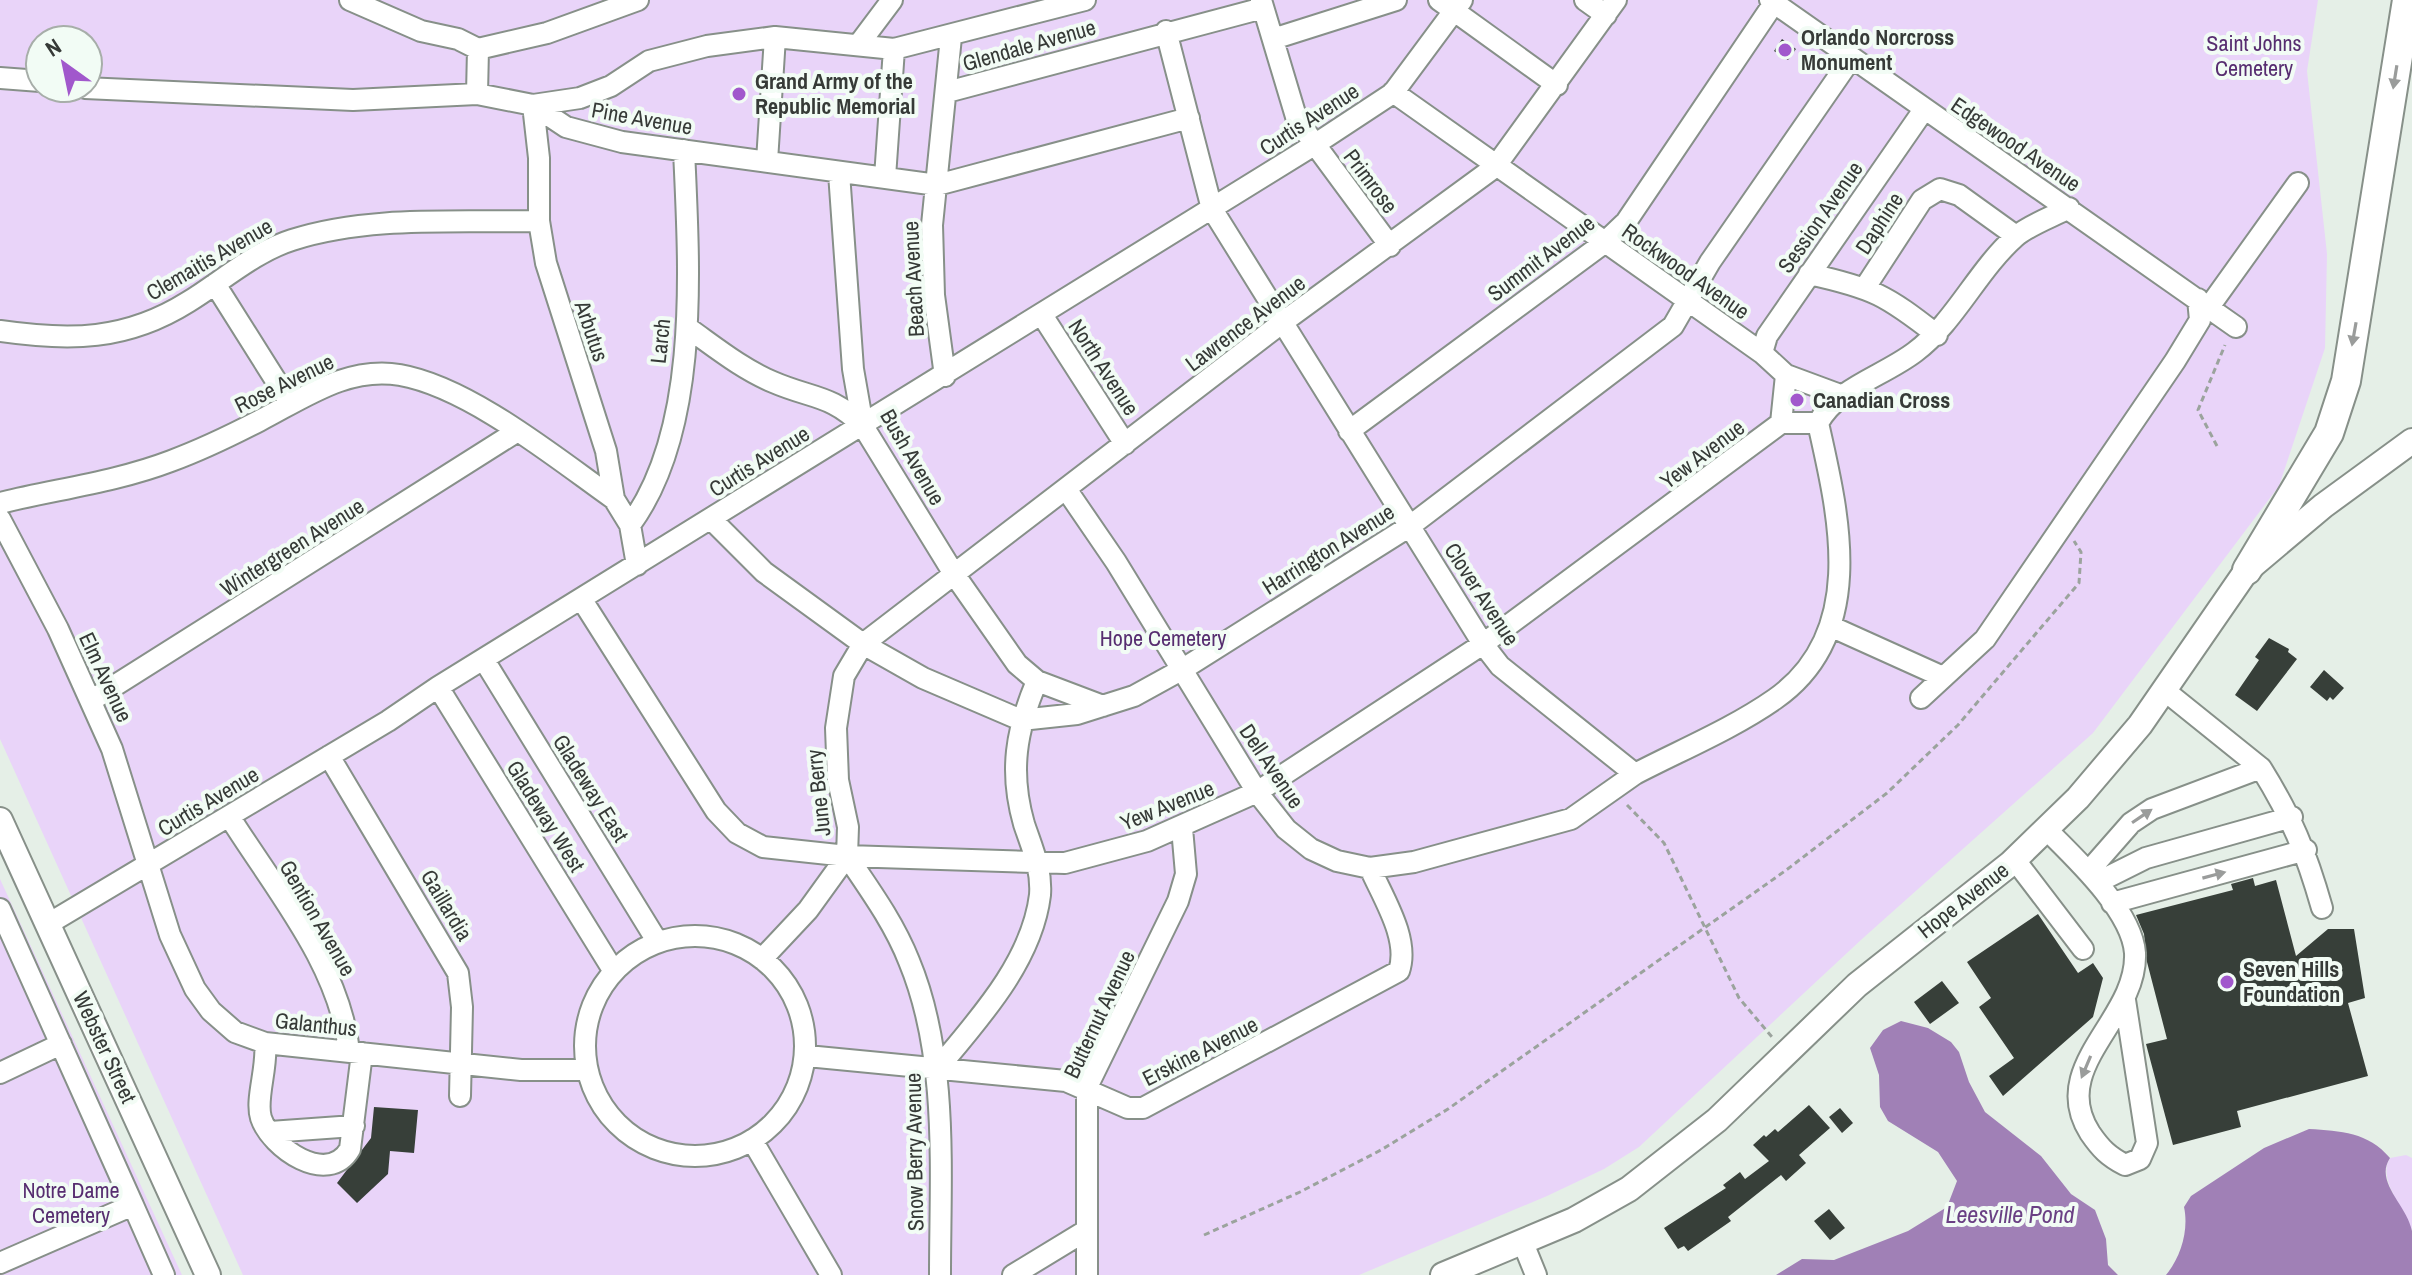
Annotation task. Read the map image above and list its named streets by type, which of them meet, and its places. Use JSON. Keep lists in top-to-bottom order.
{
  "streets": {
    "main road": ["Hope Avenue", "Webster Street"],
    "street": [
      "Glendale Avenue",
      "Pine Avenue",
      "Curtis Avenue",
      "Edgewood Avenue",
      "Primrose",
      "Session Avenue",
      "Daphine",
      "Summit Avenue",
      "Clemaitis Avenue",
      "Rockwood Avenue",
      "Beach Avenue",
      "Lawrence Avenue",
      "Arbutus",
      "Larch",
      "North Avenue",
      "Rose Avenue",
      "Yew Avenue",
      "Bush Avenue",
      "Wintergreen Avenue",
      "Harrington Avenue",
      "Clover Avenue",
      "Elm Avenue",
      "Dell Avenue",
      "Gladeway East",
      "June Berry",
      "Gladeway West",
      "Gaillardia",
      "Gention Avenue",
      "Butternut Avenue",
      "Galanthus",
      "Erskine Avenue",
      "Snow Berry Avenue"
    ]
  },
  "crossings": [
    ["Glendale Avenue", "Primrose"],
    ["Glendale Avenue", "Beach Avenue"],
    ["Glendale Avenue", "Clover Avenue"],
    ["Pine Avenue", "Beach Avenue"],
    ["Pine Avenue", "Arbutus"],
    ["Pine Avenue", "Larch"],
    ["Pine Avenue", "Bush Avenue"],
    ["Pine Avenue", "Clover Avenue"],
    ["Curtis Avenue", "Primrose"],
    ["Curtis Avenue", "Rockwood Avenue"],
    ["Curtis Avenue", "Beach Avenue"],
    ["Curtis Avenue", "Arbutus"],
    ["Curtis Avenue", "North Avenue"],
    ["Curtis Avenue", "Yew Avenue"],
    ["Curtis Avenue", "Bush Avenue"],
    ["Curtis Avenue", "Harrington Avenue"],
    ["Curtis Avenue", "Clover Avenue"],
    ["Curtis Avenue", "Elm Avenue"],
    ["Curtis Avenue", "Gladeway East"],
    ["Curtis Avenue", "Gladeway West"],
    ["Curtis Avenue", "Gaillardia"],
    ["Curtis Avenue", "Gention Avenue"],
    ["Curtis Avenue", "Galanthus"],
    ["Curtis Avenue", "Webster Street"],
    ["Edgewood Avenue", "Session Avenue"],
    ["Edgewood Avenue", "Summit Avenue"],
    ["Edgewood Avenue", "Harrington Avenue"],
    ["Primrose", "Lawrence Avenue"],
    ["Session Avenue", "Rockwood Avenue"],
    ["Summit Avenue", "Rockwood Avenue"],
    ["Summit Avenue", "Clover Avenue"],
    ["Clemaitis Avenue", "Arbutus"],
    ["Rockwood Avenue", "Lawrence Avenue"],
    ["Rockwood Avenue", "Harrington Avenue"],
    ["Lawrence Avenue", "North Avenue"],
    ["Lawrence Avenue", "Bush Avenue"],
    ["Lawrence Avenue", "Harrington Avenue"],
    ["Lawrence Avenue", "Clover Avenue"],
    ["Lawrence Avenue", "Dell Avenue"],
    ["Lawrence Avenue", "June Berry"],
    ["Arbutus", "Larch"],
    ["Arbutus", "Rose Avenue"],
    ["Rose Avenue", "Wintergreen Avenue"],
    ["Yew Avenue", "Clover Avenue"],
    ["Yew Avenue", "Dell Avenue"],
    ["Yew Avenue", "June Berry"],
    ["Yew Avenue", "Butternut Avenue"],
    ["Yew Avenue", "Snow Berry Avenue"],
    ["Bush Avenue", "Harrington Avenue"],
    ["Wintergreen Avenue", "Elm Avenue"],
    ["Harrington Avenue", "Clover Avenue"],
    ["Harrington Avenue", "Dell Avenue"],
    ["Harrington Avenue", "June Berry"],
    ["Clover Avenue", "Dell Avenue"],
    ["Elm Avenue", "Galanthus"],
    ["Dell Avenue", "Erskine Avenue"],
    ["Gladeway East", "June Berry"],
    ["Gladeway East", "Gladeway West"],
    ["Gladeway East", "Galanthus"],
    ["Gladeway East", "Erskine Avenue"],
    ["June Berry", "Gladeway West"],
    ["June Berry", "Galanthus"],
    ["June Berry", "Erskine Avenue"],
    ["June Berry", "Snow Berry Avenue"],
    ["Gladeway West", "Galanthus"],
    ["Gladeway West", "Erskine Avenue"],
    ["Gaillardia", "Galanthus"],
    ["Gention Avenue", "Galanthus"],
    ["Butternut Avenue", "Erskine Avenue"],
    ["Galanthus", "Erskine Avenue"],
    ["Erskine Avenue", "Snow Berry Avenue"]
  ],
  "water": ["Leesville Pond"],
  "parks": ["Saint Johns Cemetery", "Hope Cemetery", "Notre Dame Cemetery"],
  "places": [
    "Orlando Norcross Monument",
    "Grand Army of the Republic Memorial",
    "Canadian Cross",
    "Seven Hills Foundation"
  ],
  "north": "top left"
}
